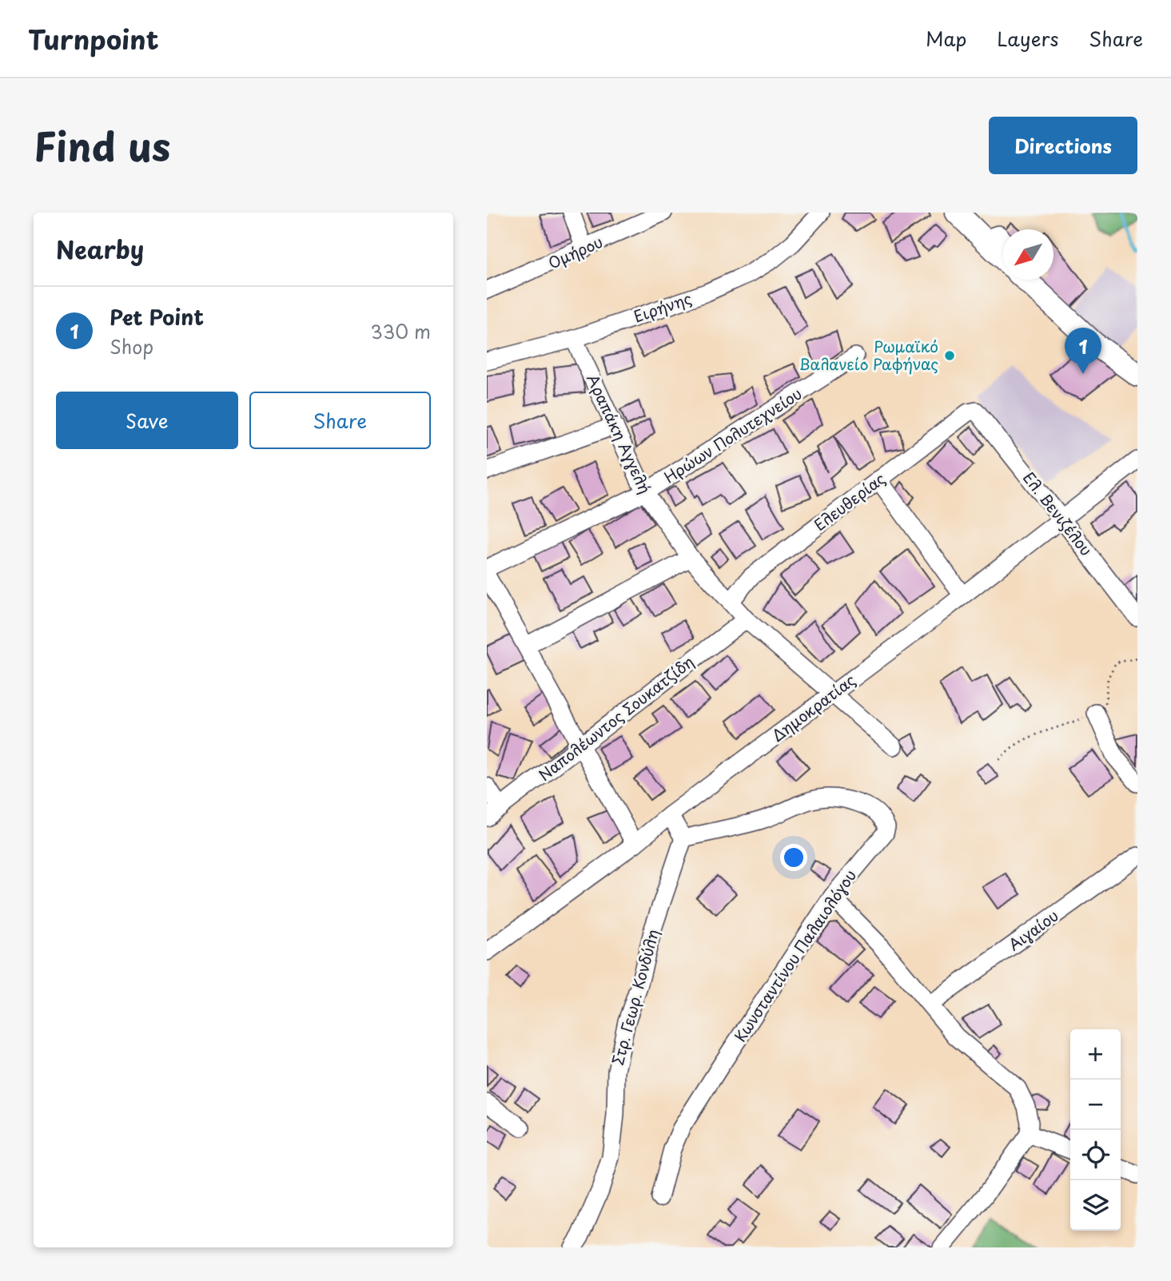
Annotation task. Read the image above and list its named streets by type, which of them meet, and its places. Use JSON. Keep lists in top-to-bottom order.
{
  "streets": {
    "street": [
      "Ομήρου",
      "Ειρήνης",
      "Αραπάκη Αγγελή",
      "Ηρώων Πολυτεχνείου",
      "Ελευθερίας",
      "Ελ. Βενιζέλου",
      "Δημοκρατίας",
      "Ναπολέωντος Σουκατζίδη",
      "Αιγαίου",
      "Κωνσταντίνου Παλαιολόγου",
      "Στρ. Γεωρ. Κονδύλη"
    ]
  },
  "crossings": [
    ["Ειρήνης", "Αραπάκη Αγγελή"],
    ["Αραπάκη Αγγελή", "Ηρώων Πολυτεχνείου"],
    ["Αραπάκη Αγγελή", "Ελευθερίας"],
    ["Αραπάκη Αγγελή", "Δημοκρατίας"],
    ["Αραπάκη Αγγελή", "Ναπολέωντος Σουκατζίδη"],
    ["Ελευθερίας", "Ελ. Βενιζέλου"],
    ["Ελ. Βενιζέλου", "Δημοκρατίας"],
    ["Κωνσταντίνου Παλαιολόγου", "Στρ. Γεωρ. Κονδύλη"]
  ],
  "places": ["Ρωμαϊκό Βαλανείο Ραφήνας"],
  "north": "bottom left",
  "page": {
    "header": "Turnpoint",
    "nav": ["Map", "Layers", "Share"],
    "title": "Find us",
    "buttons": [
      "Directions",
      ["Save", "Share"]
    ],
    "heading": "Nearby",
    "list": [
      {
        "mark": "1",
        "name": "Pet Point",
        "note": "Shop",
        "value": "330 m"
      }
    ],
    "pins": "1",
    "map_buttons": ["+", "−"]
  }
}
